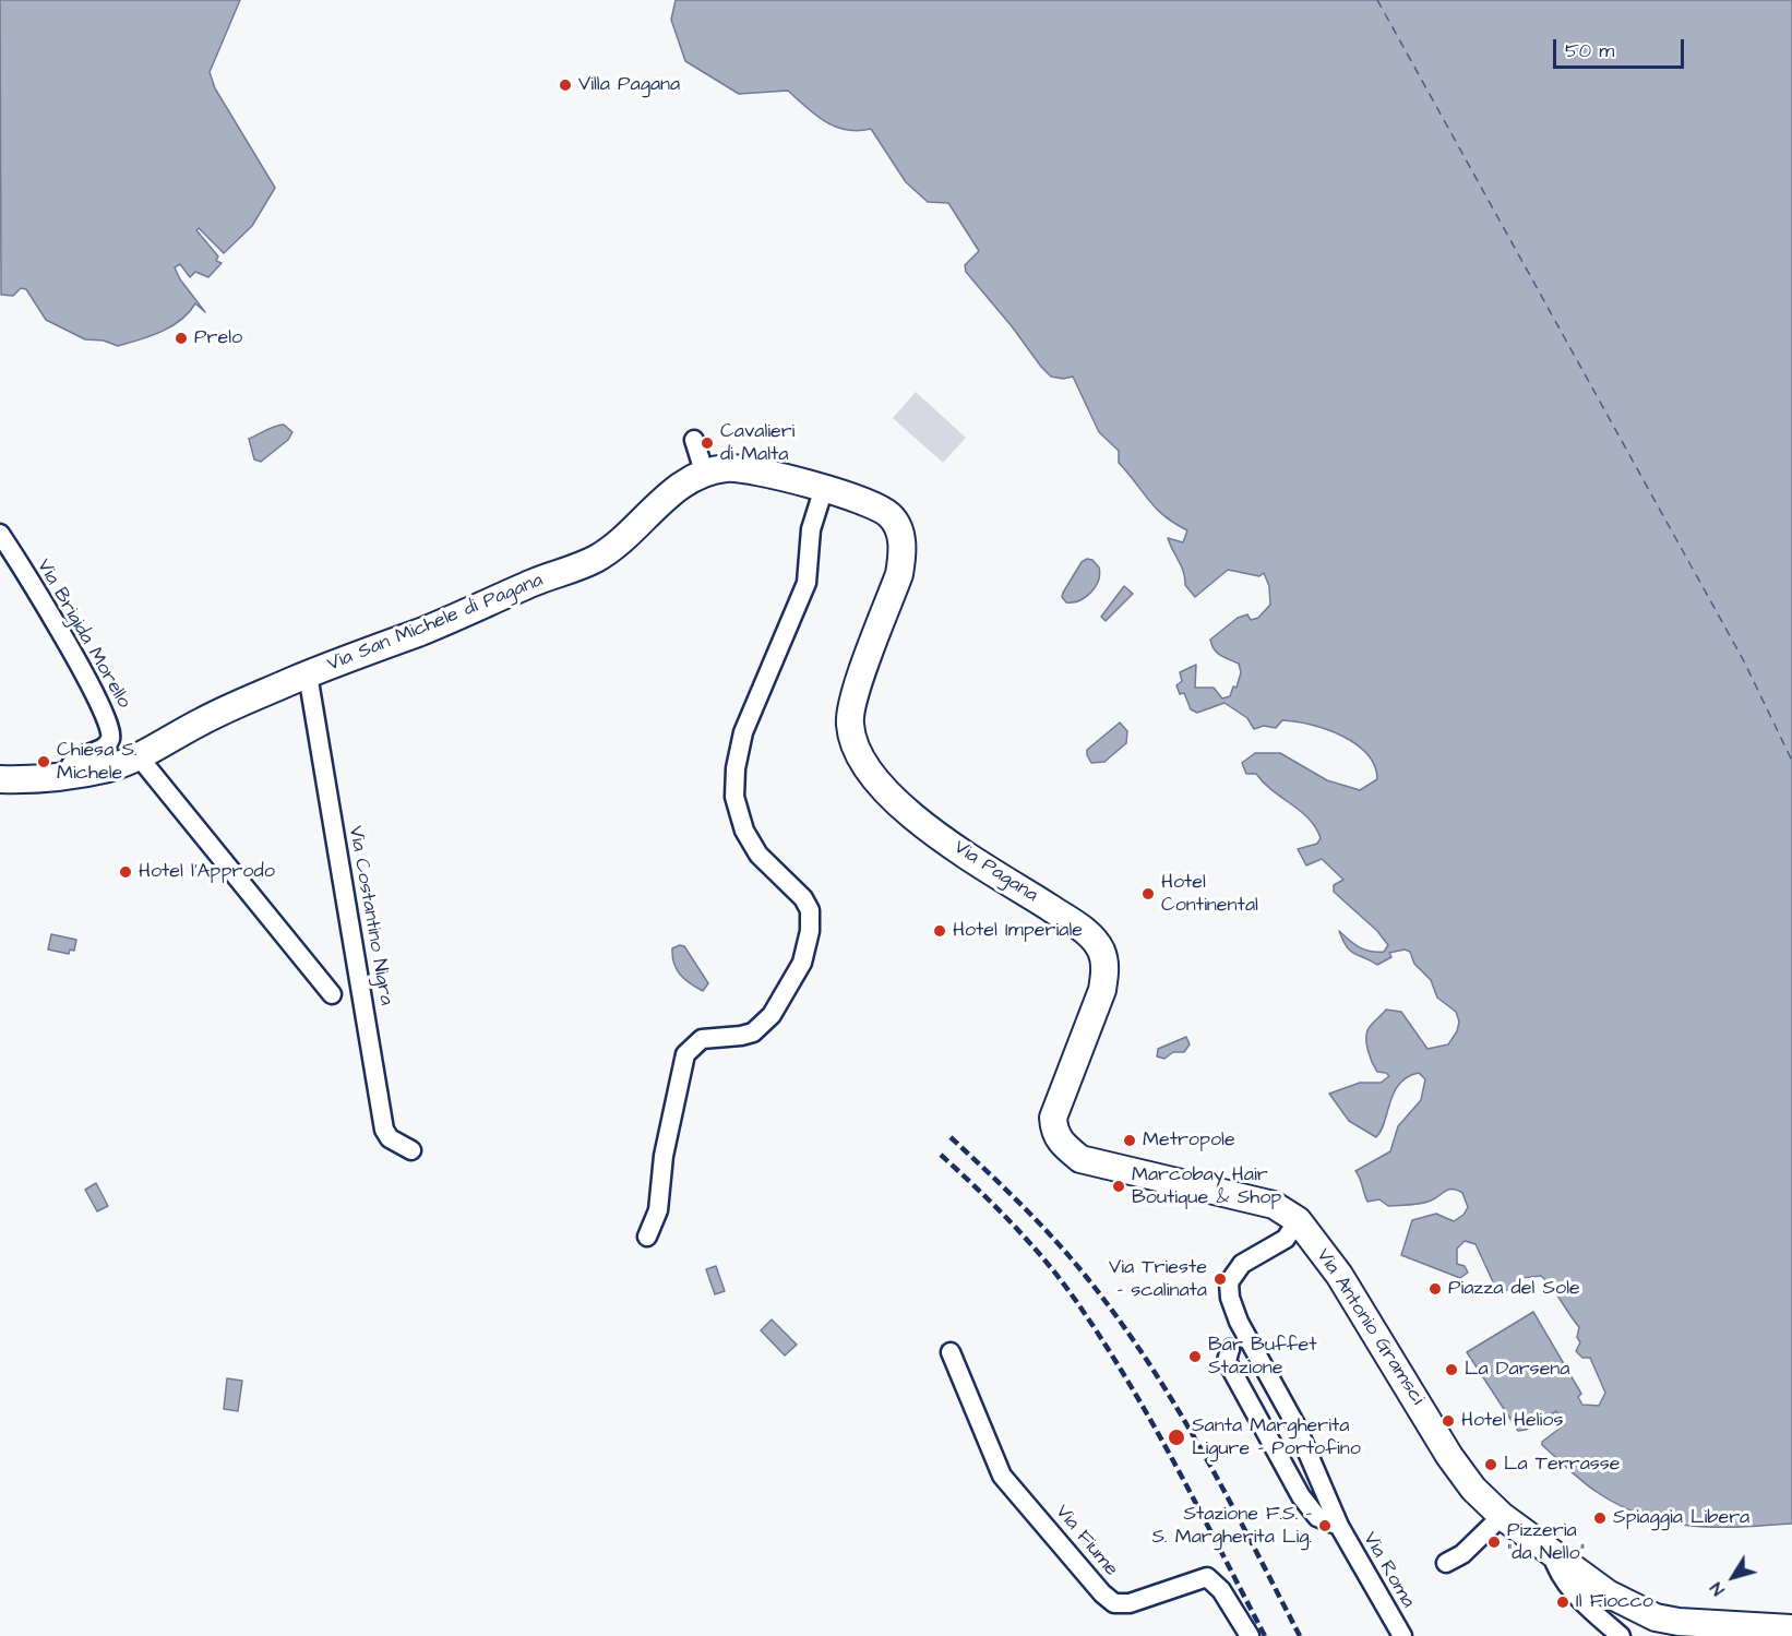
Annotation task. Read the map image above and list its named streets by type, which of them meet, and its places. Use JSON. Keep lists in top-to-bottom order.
{
  "streets": {
    "main road": ["Via San Michele di Pagana", "Via Pagana", "Via Antonio Gramsci"],
    "street": [
      "Via Brigida Morello",
      "Via Costantino Nigra",
      "Via Fiume",
      "Via Roma"
    ]
  },
  "crossings": [
    ["Via San Michele di Pagana", "Via Brigida Morello"],
    ["Via San Michele di Pagana", "Via Pagana"],
    ["Via San Michele di Pagana", "Via Costantino Nigra"],
    ["Via Pagana", "Via Antonio Gramsci"],
    ["Via Pagana", "Via Roma"],
    ["Via Antonio Gramsci", "Via Roma"]
  ],
  "places": [
    "Villa Pagana",
    "Prelo",
    "Cavalieri di Malta",
    "Chiesa S. Michele",
    "Hotel l'Approdo",
    "Hotel Continental",
    "Hotel Imperiale",
    "Metropole",
    "Marcobay Hair Boutique & Shop",
    "Via Trieste - scalinata",
    "Piazza del Sole",
    "Bar Buffet Stazione",
    "La Darsena",
    "Hotel Helios",
    "Santa Margherita Ligure - Portofino",
    "La Terrasse",
    "Spiaggia Libera",
    "Stazione F.S. - S. Margherita Lig.",
    "Pizzeria ”da Nello”",
    "Il Fiocco"
  ],
  "scale_bar": "50 m",
  "north": "bottom left"
}
